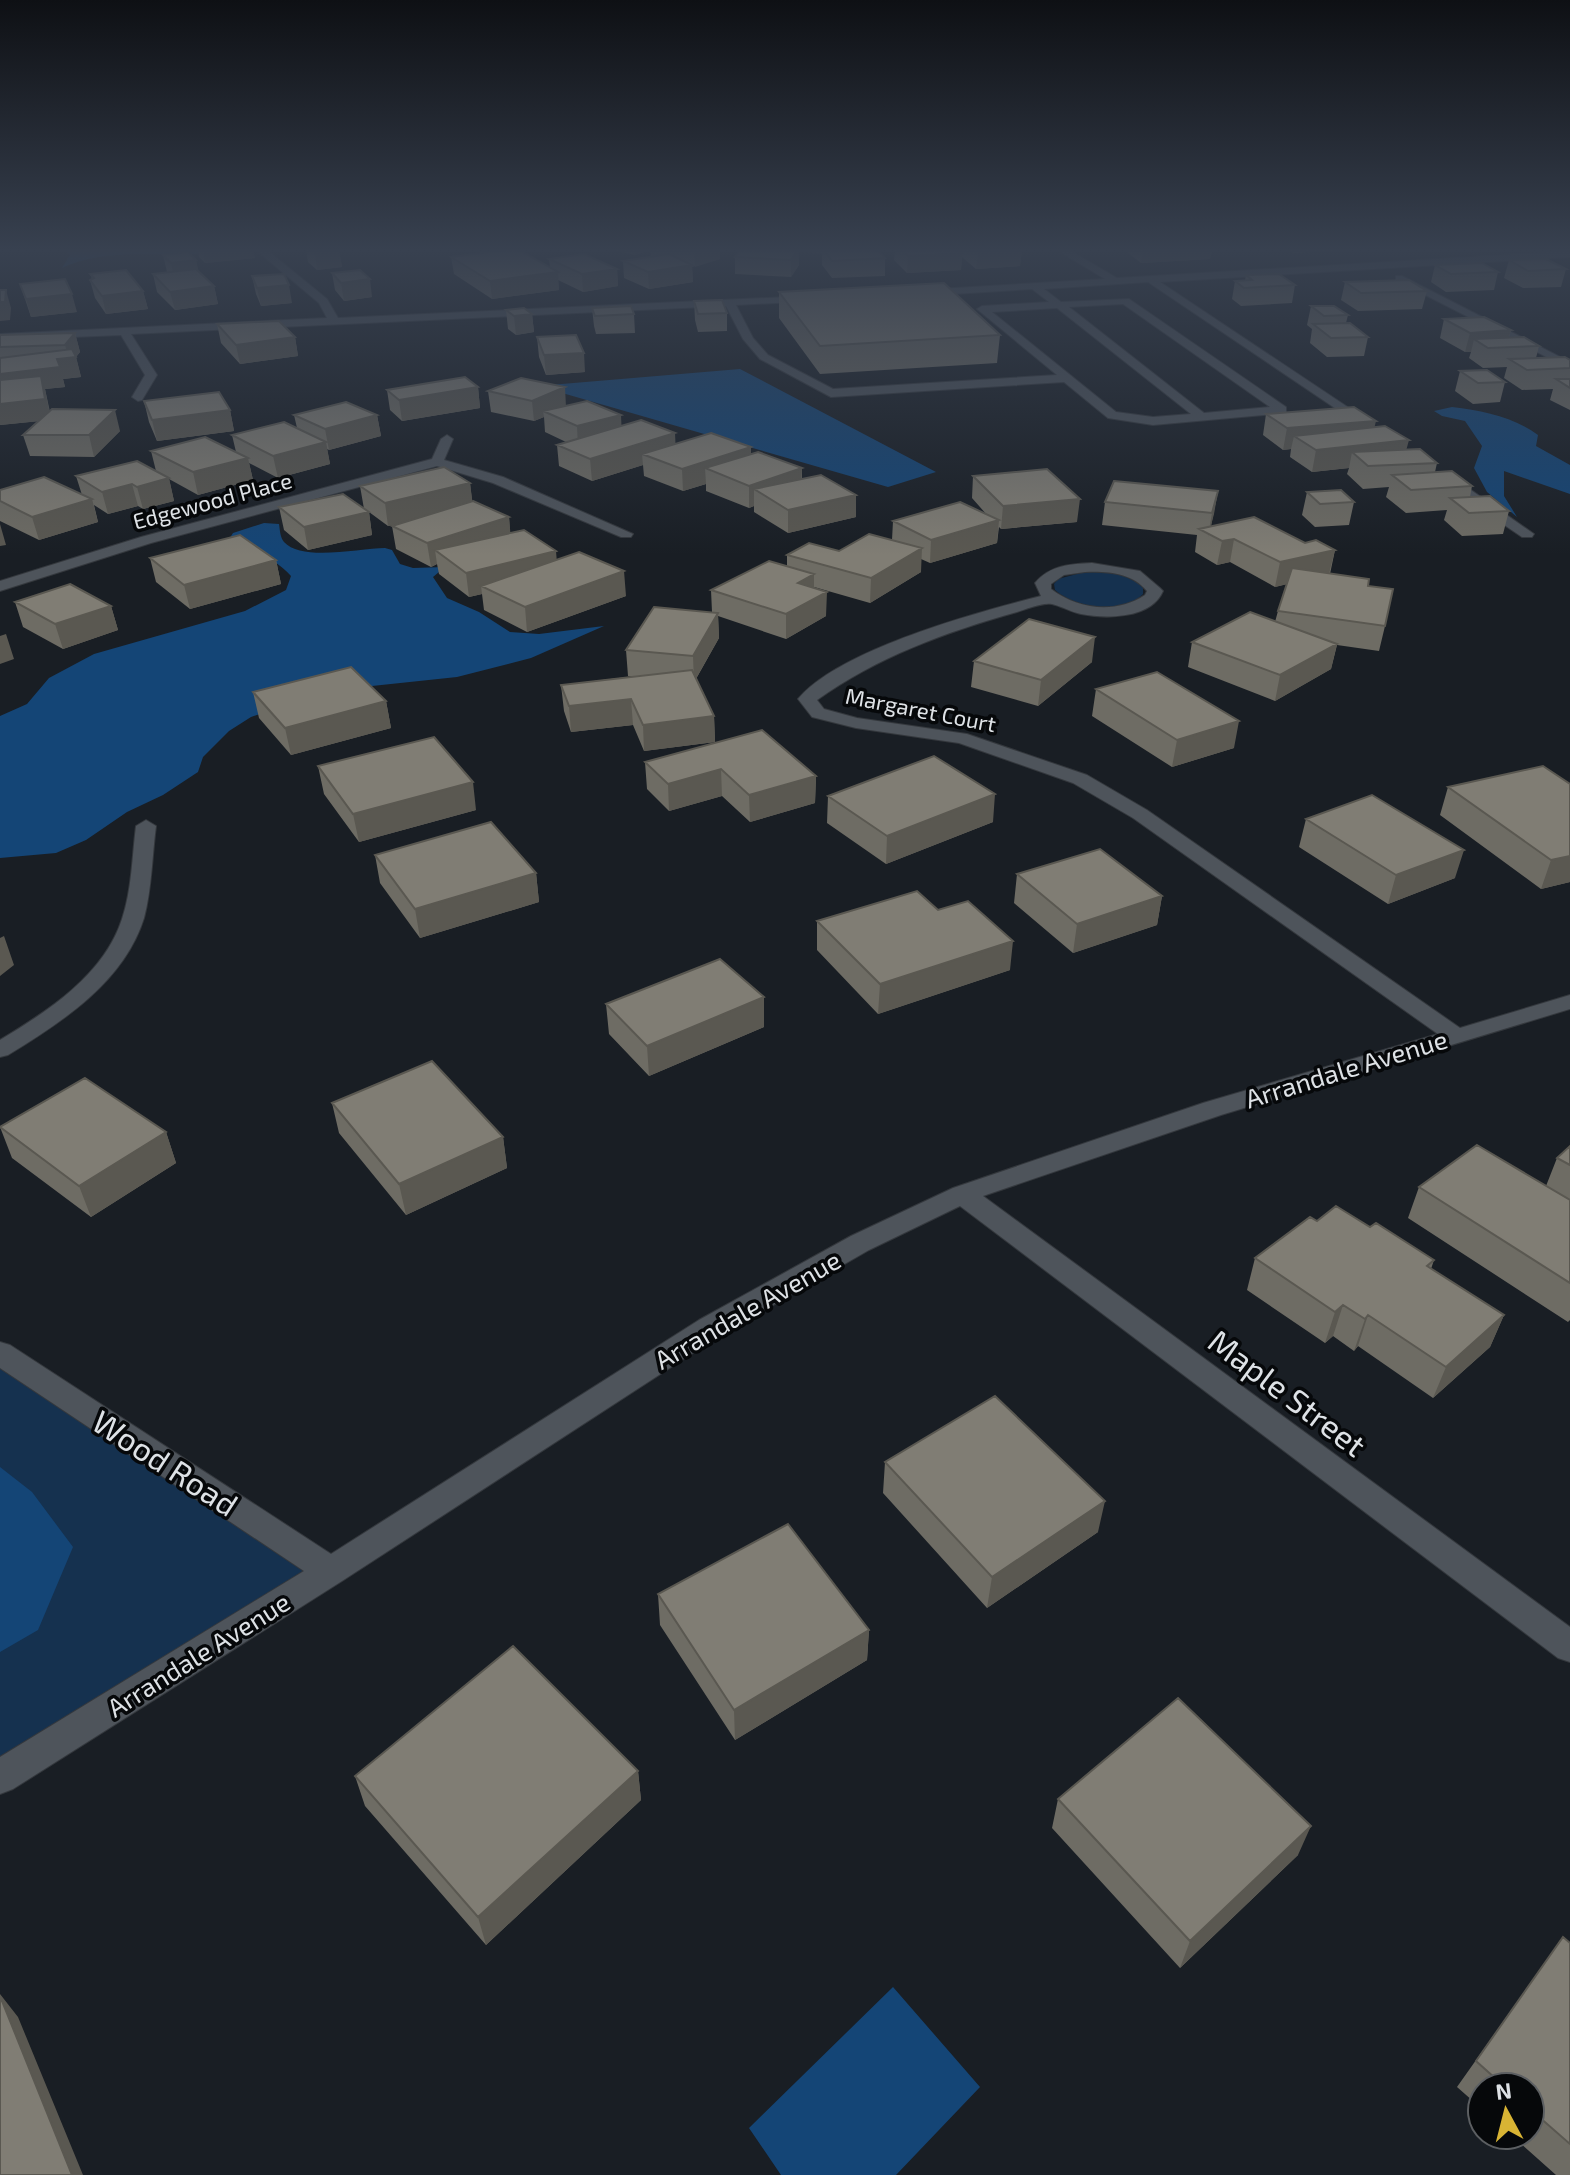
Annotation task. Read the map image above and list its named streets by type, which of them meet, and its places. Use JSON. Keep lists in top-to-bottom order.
{
  "streets": {
    "street": [
      "Edgewood Place",
      "Margaret Court",
      "Arrandale Avenue",
      "Maple Street",
      "Wood Road"
    ]
  },
  "crossings": [
    ["Margaret Court", "Arrandale Avenue"],
    ["Arrandale Avenue", "Maple Street"],
    ["Arrandale Avenue", "Wood Road"]
  ],
  "north": "top"
}
